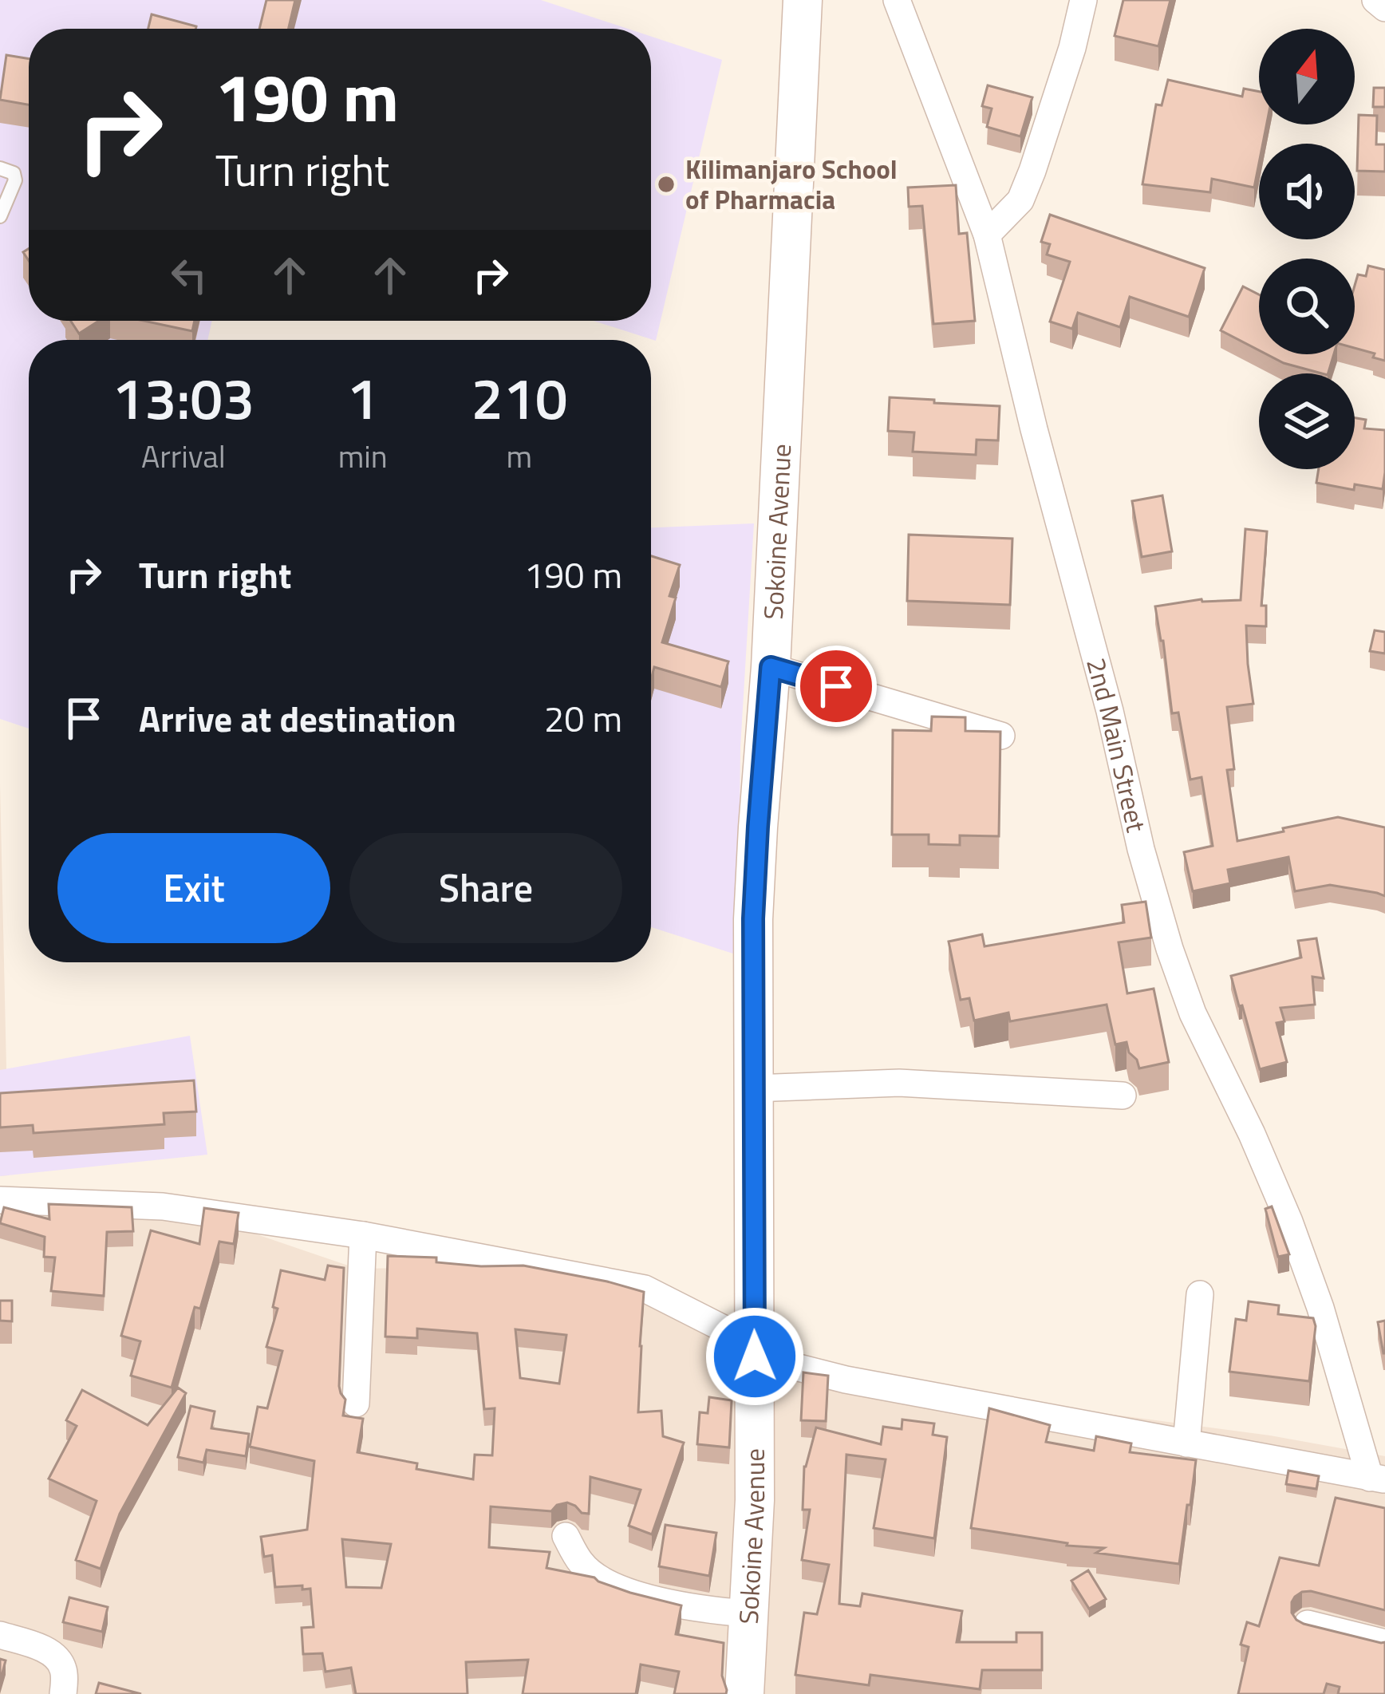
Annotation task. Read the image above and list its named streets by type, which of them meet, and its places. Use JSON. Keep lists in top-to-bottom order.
{
  "streets": {
    "street": ["Sokoine Avenue", "2nd Main Street"]
  },
  "places": ["Kilimanjaro School of Pharmacia"],
  "north": "top",
  "page": {
    "turn": ["190 m", "Turn right"],
    "eta": [
      "13:03",
      "Arrival",
      "1",
      "min",
      "210",
      "m"
    ],
    "list": [
      {
        "name": "Turn right",
        "value": "190 m"
      },
      {
        "name": "Arrive at destination",
        "value": "20 m"
      }
    ],
    "buttons": ["Exit", "Share"]
  }
}
